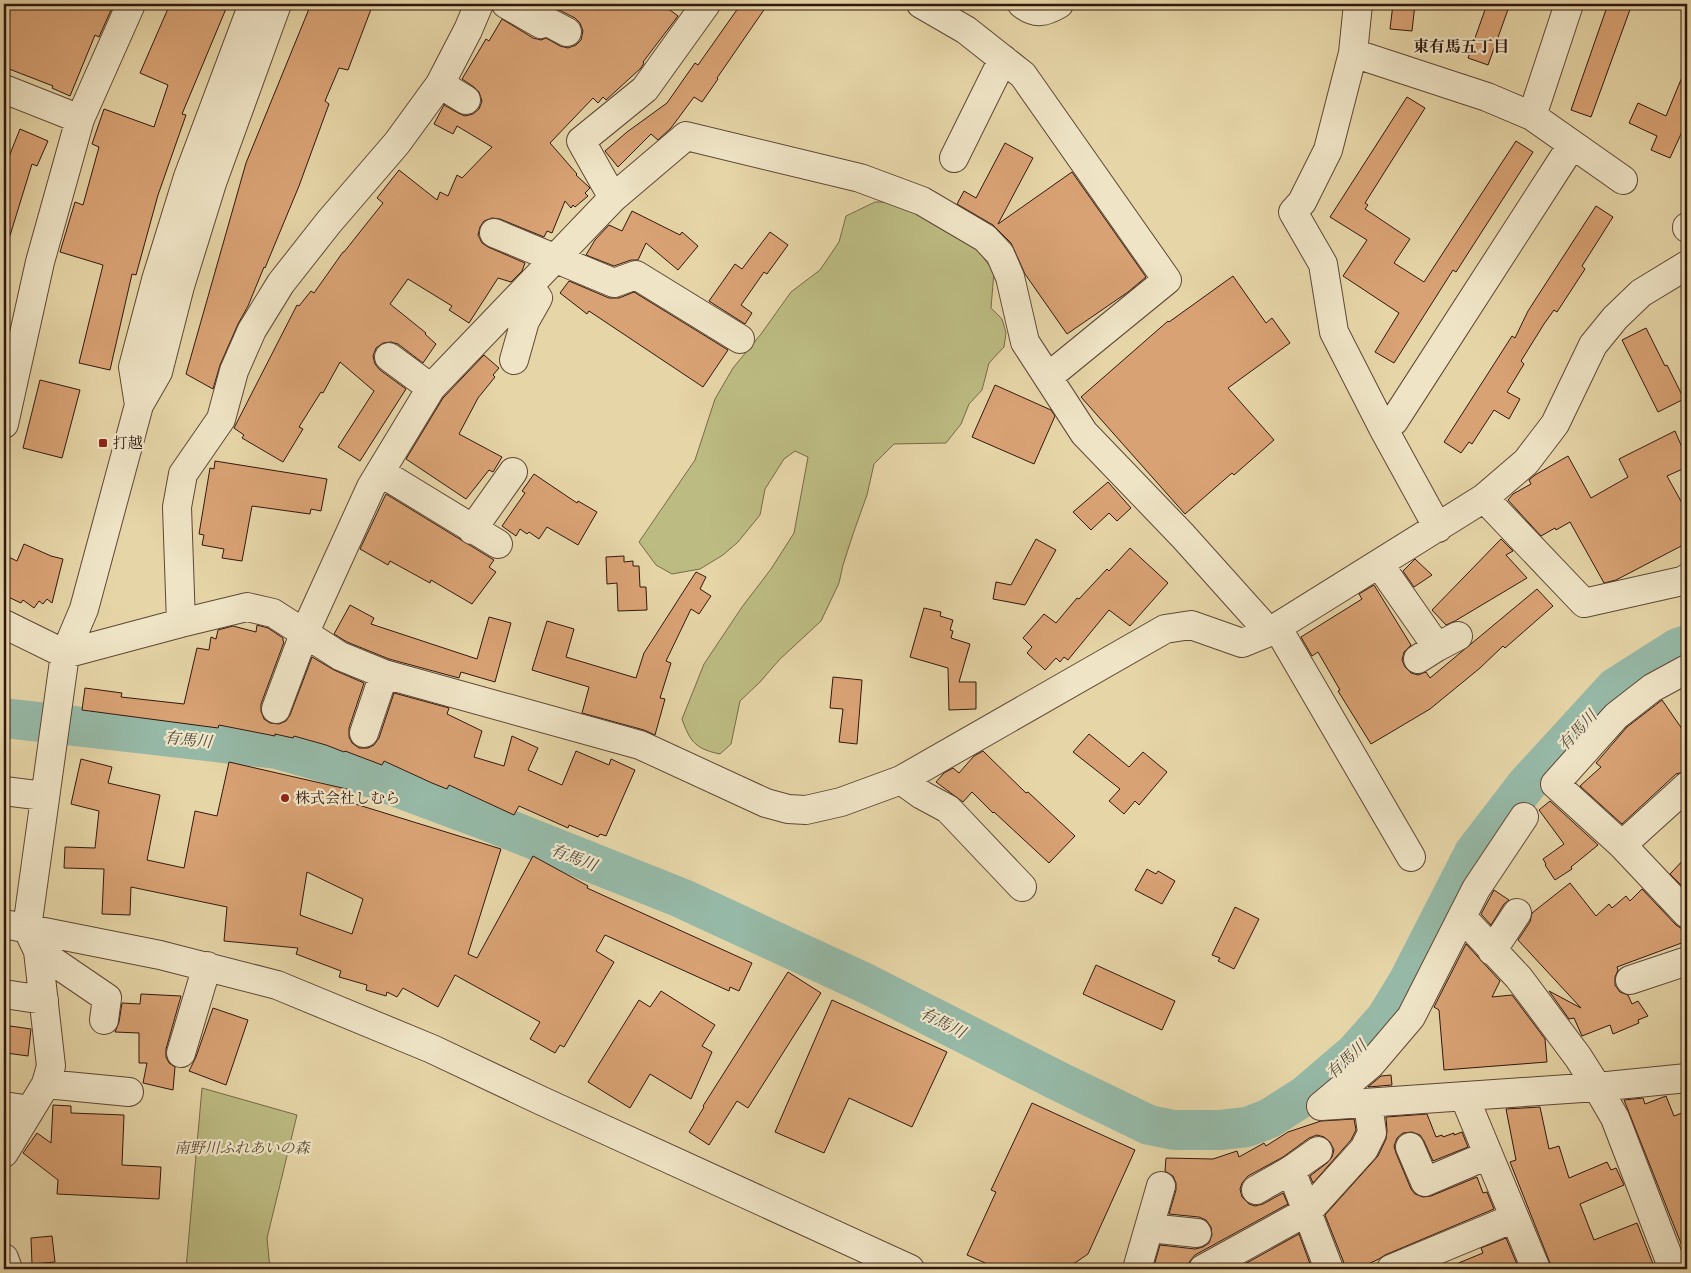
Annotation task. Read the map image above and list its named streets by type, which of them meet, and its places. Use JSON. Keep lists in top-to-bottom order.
{
  "districts": ["東有馬五丁目"],
  "water": ["有馬川"],
  "parks": ["南野川ふれあいの森"],
  "places": {
    "transit": ["打越"],
    "other": ["株式会社しむら"]
  }
}
